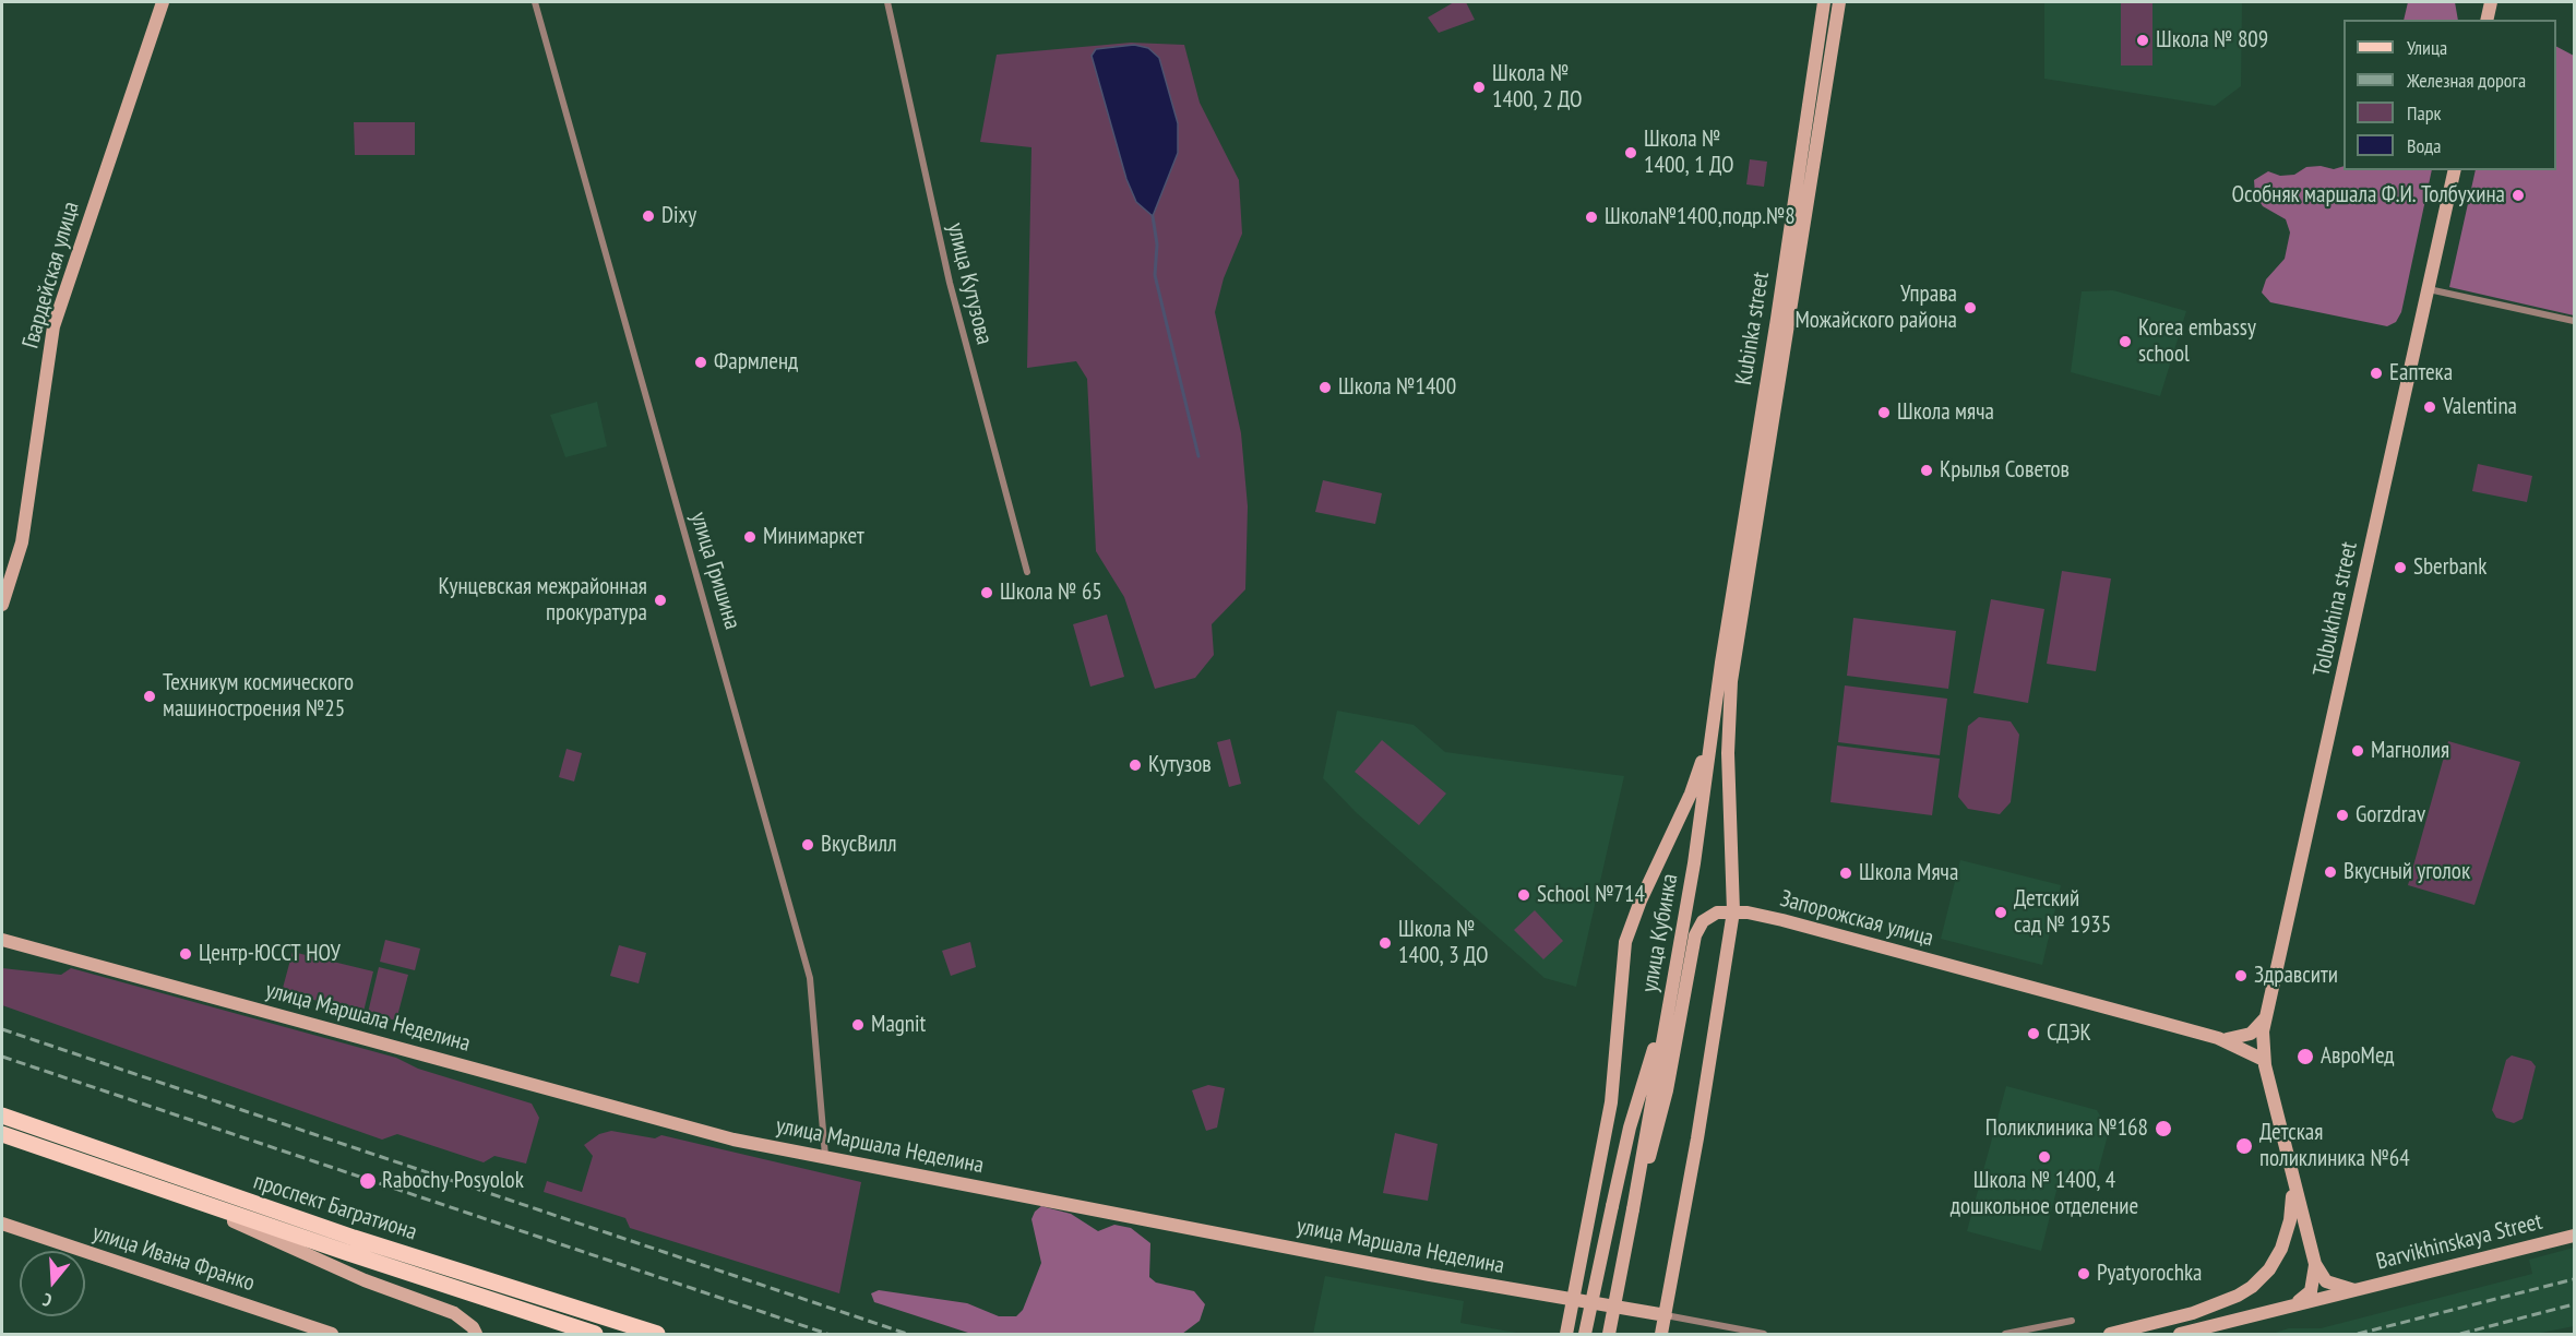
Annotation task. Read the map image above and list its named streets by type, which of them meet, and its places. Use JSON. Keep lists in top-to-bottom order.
{
  "streets": {
    "main road": ["проспект Багратиона"],
    "street": [
      "Гвардейская улица",
      "улица Кутузова",
      "улица Гришина",
      "Tolbukhina street",
      "Запорожская улица",
      "улица Кубинка",
      "улица Маршала Неделина",
      "Barvikhinskaya Street",
      "улица Ивана Франко"
    ]
  },
  "crossings": [
    ["улица Гришина", "улица Маршала Неделина"],
    ["Tolbukhina street", "Запорожская улица"]
  ],
  "places": [
    "Школа № 809",
    "Школа № 1400, 2 ДО",
    "Школа № 1400, 1 ДО",
    "Особняк маршала Ф.И. Толбухина",
    "Dixy",
    "Школа№1400,подр.№8",
    "Управа Можайского района",
    "Korea embassy school",
    "Фармленд",
    "Еаптека",
    "Школа №1400",
    "Valentina",
    "Школа мяча",
    "Крылья Советов",
    "Минимаркет",
    "Sberbank",
    "Школа № 65",
    "Кунцевская межрайонная прокуратура",
    "Техникум космического машиностроения №25",
    "Магнолия",
    "Кутузов",
    "Gorzdrav",
    "ВкусВилл",
    "Вкусный уголок",
    "Школа Мяча",
    "School №714",
    "Детский сад № 1935",
    "Школа № 1400, 3 ДО",
    "Центр-ЮССТ НОУ",
    "Здравсити",
    "Magnit",
    "СДЭК",
    "АвроМед",
    "Поликлиника №168",
    "Детская поликлиника №64",
    "Школа № 1400, 4 дошкольное отделение",
    "Rabochy Posyolok",
    "Pyatyorochka"
  ],
  "legend": [
    "Улица",
    "Железная дорога",
    "Парк",
    "Вода"
  ],
  "north": "bottom"
}
